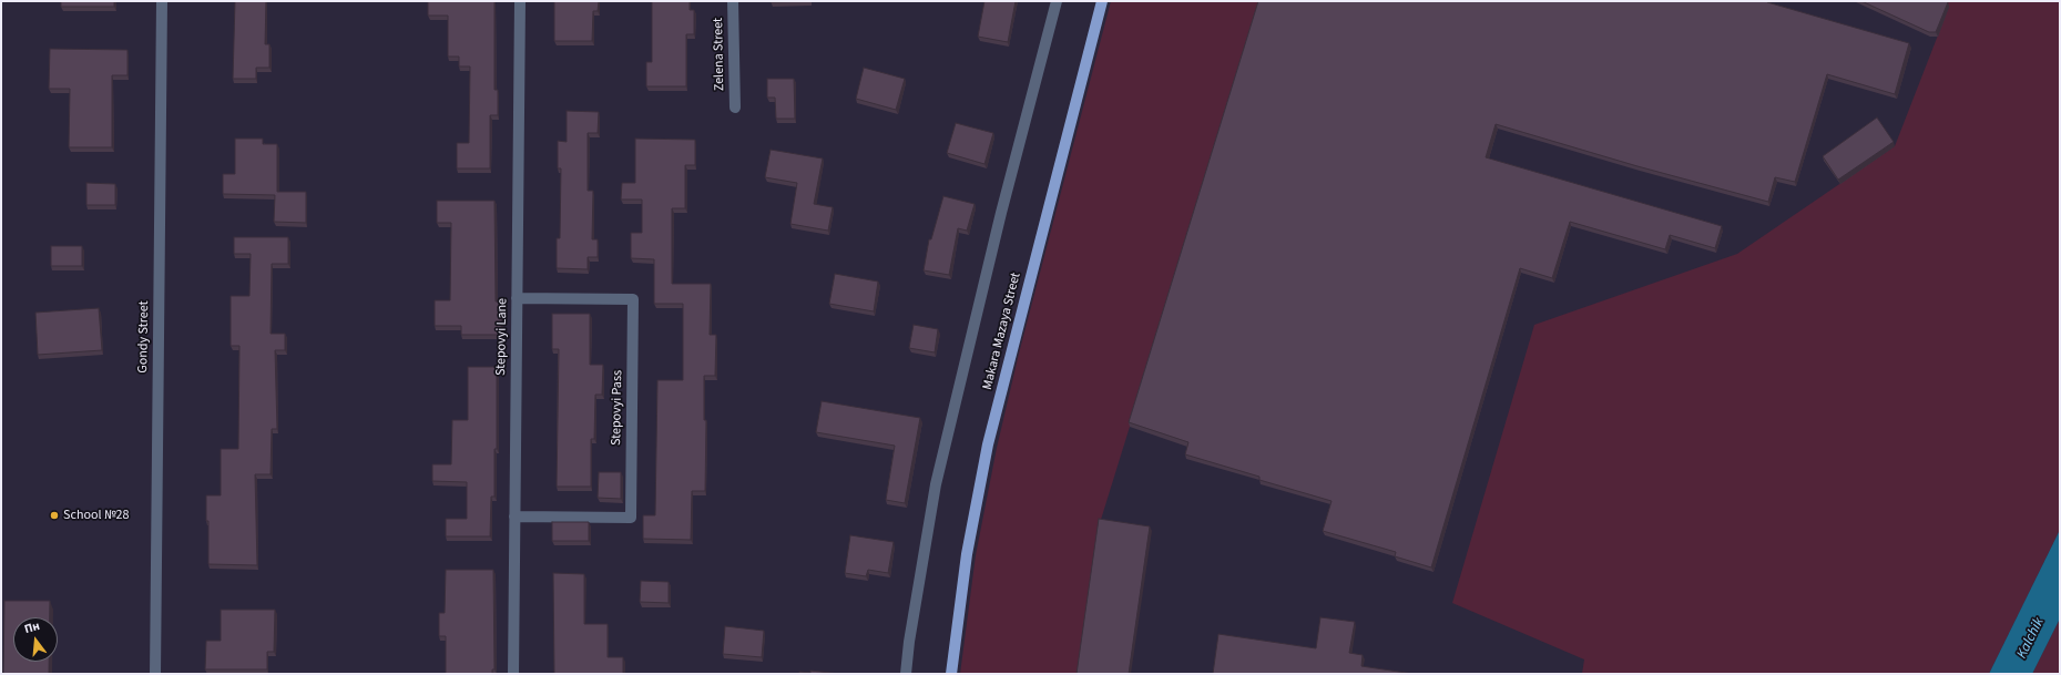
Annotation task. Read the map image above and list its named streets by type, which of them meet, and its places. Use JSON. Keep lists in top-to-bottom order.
{
  "streets": {
    "main road": ["Makara Mazaya Street"],
    "street": [
      "Zelena Street",
      "Gondy Street",
      "Stepovyi Lane",
      "Stepovyi Pass"
    ]
  },
  "crossings": [
    ["Stepovyi Lane", "Stepovyi Pass"]
  ],
  "water": ["Kalchik"],
  "places": ["School №28"],
  "north": "top"
}
